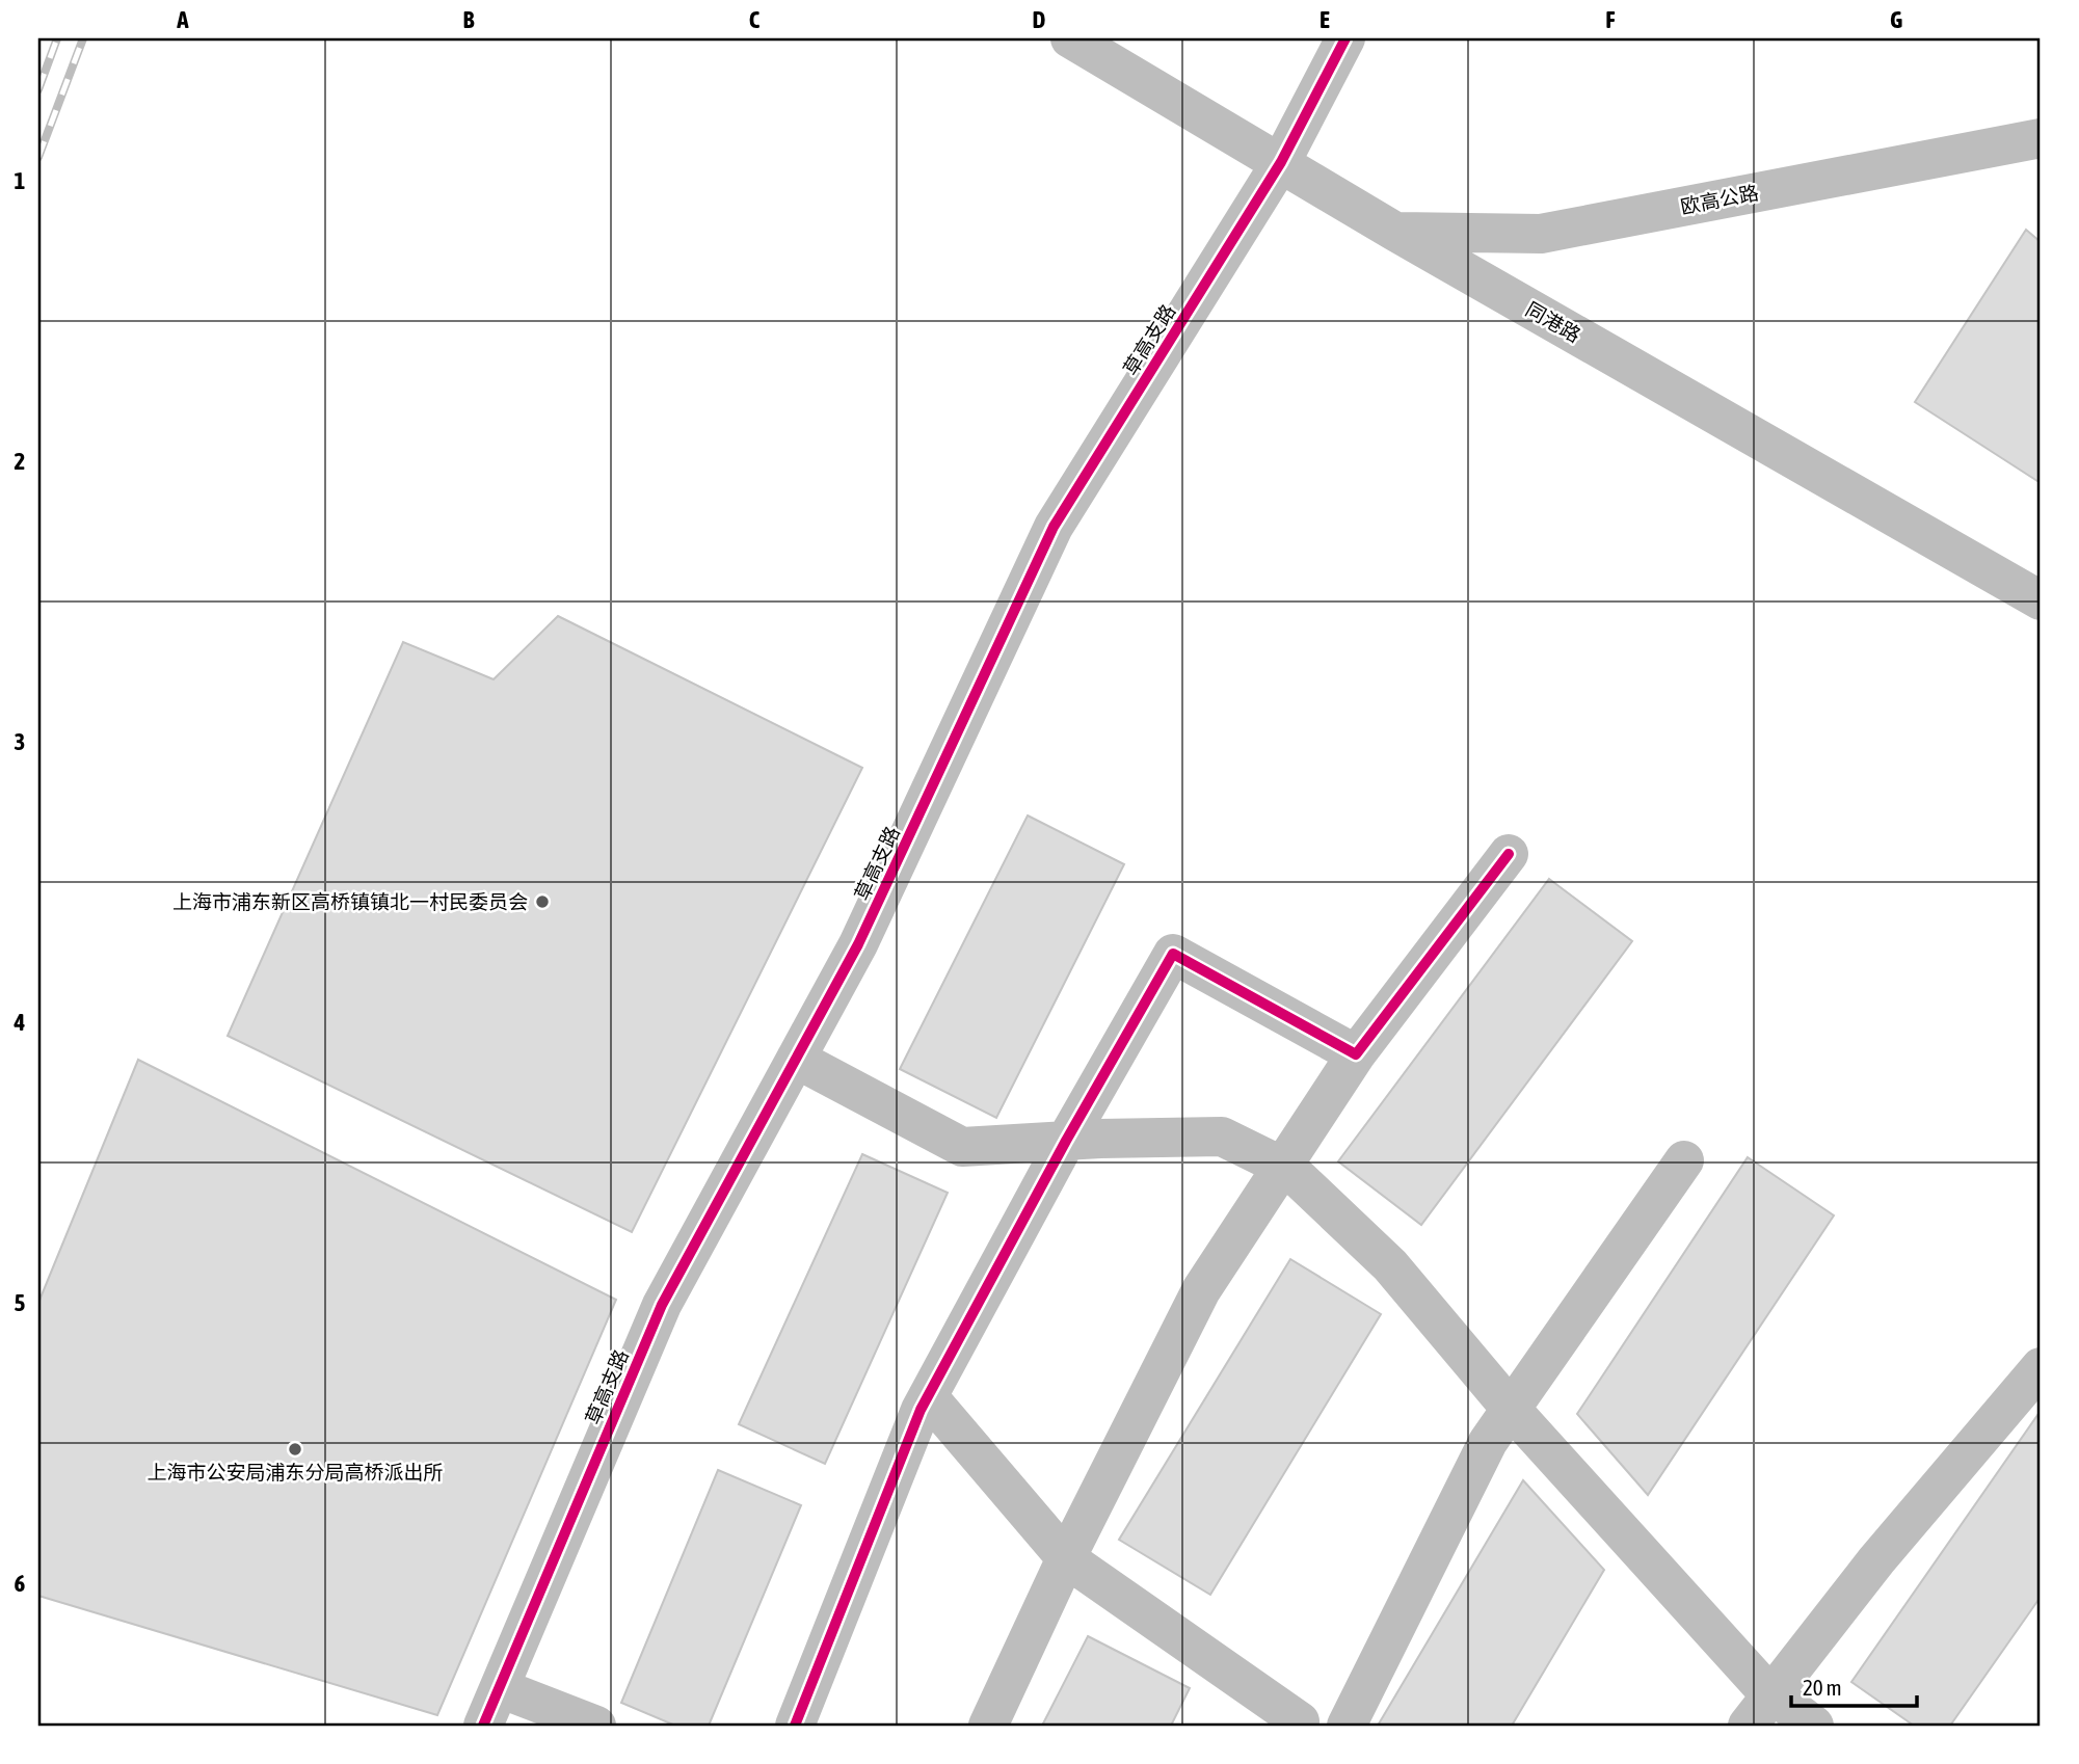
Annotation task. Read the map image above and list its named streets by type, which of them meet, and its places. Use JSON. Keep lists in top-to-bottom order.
{
  "streets": {
    "street": ["欧高公路", "同港路", "草高支路"]
  },
  "crossings": [
    ["欧高公路", "同港路"],
    ["同港路", "草高支路"]
  ],
  "places": ["上海市浦东新区高桥镇镇北一村民委员会", "上海市公安局浦东分局高桥派出所"],
  "scale_bar": "20 m",
  "grid": {
    "columns": [
      "A",
      "B",
      "C",
      "D",
      "E",
      "F",
      "G"
    ],
    "rows": [
      "1",
      "2",
      "3",
      "4",
      "5",
      "6"
    ]
  }
}
